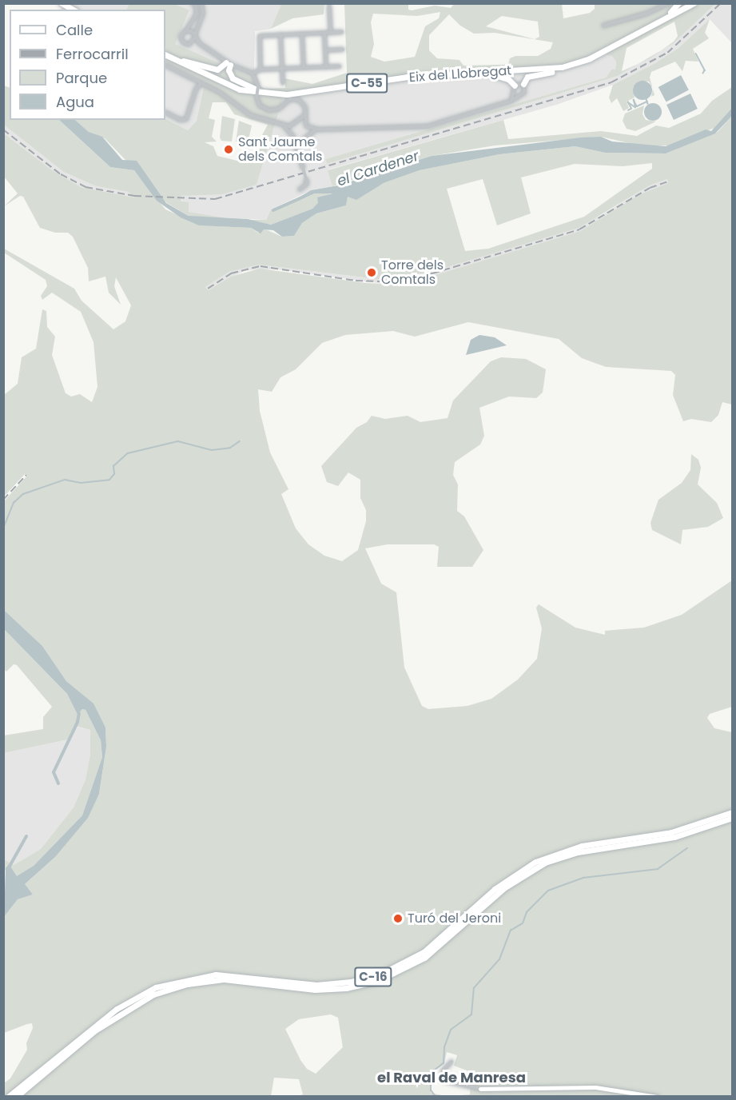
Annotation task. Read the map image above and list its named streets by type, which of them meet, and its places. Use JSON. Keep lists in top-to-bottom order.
{
  "streets": {
    "highway": ["Eix del Llobregat", "C-55", "C-16"]
  },
  "districts": ["el Raval de Manresa"],
  "water": ["el Cardener"],
  "places": ["Sant Jaume dels Comtals", "Torre dels Comtals", "Turó del Jeroni"],
  "legend": [
    "Calle",
    "Ferrocarril",
    "Parque",
    "Agua"
  ]
}
